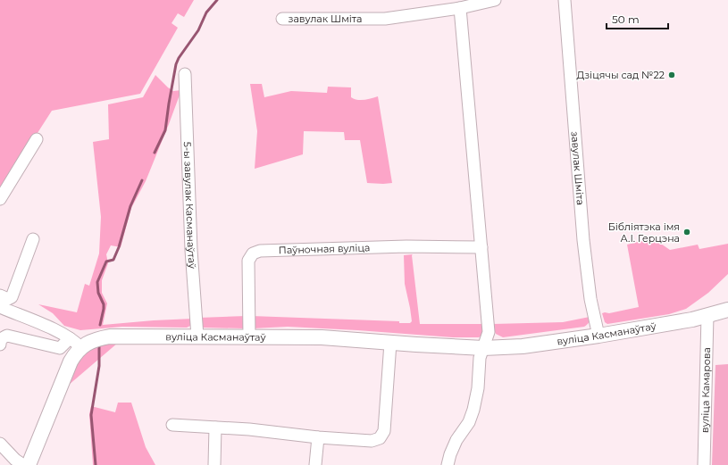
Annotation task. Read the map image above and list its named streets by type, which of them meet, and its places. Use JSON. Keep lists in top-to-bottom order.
{
  "streets": {
    "main road": ["вуліца Касманаўтаў"],
    "street": [
      "завулак Шміта",
      "5-ы завулак Касманаўтаў",
      "Паўночная вуліца",
      "вуліца Камарова"
    ]
  },
  "crossings": [
    ["завулак Шміта", "вуліца Касманаўтаў"],
    ["5-ы завулак Касманаўтаў", "вуліца Касманаўтаў"],
    ["Паўночная вуліца", "вуліца Касманаўтаў"],
    ["вуліца Касманаўтаў", "вуліца Камарова"]
  ],
  "places": ["Дзіцячы сад №22", "Бібліятэка імя А.І. Герцэна"],
  "scale_bar": "50 m"
}
